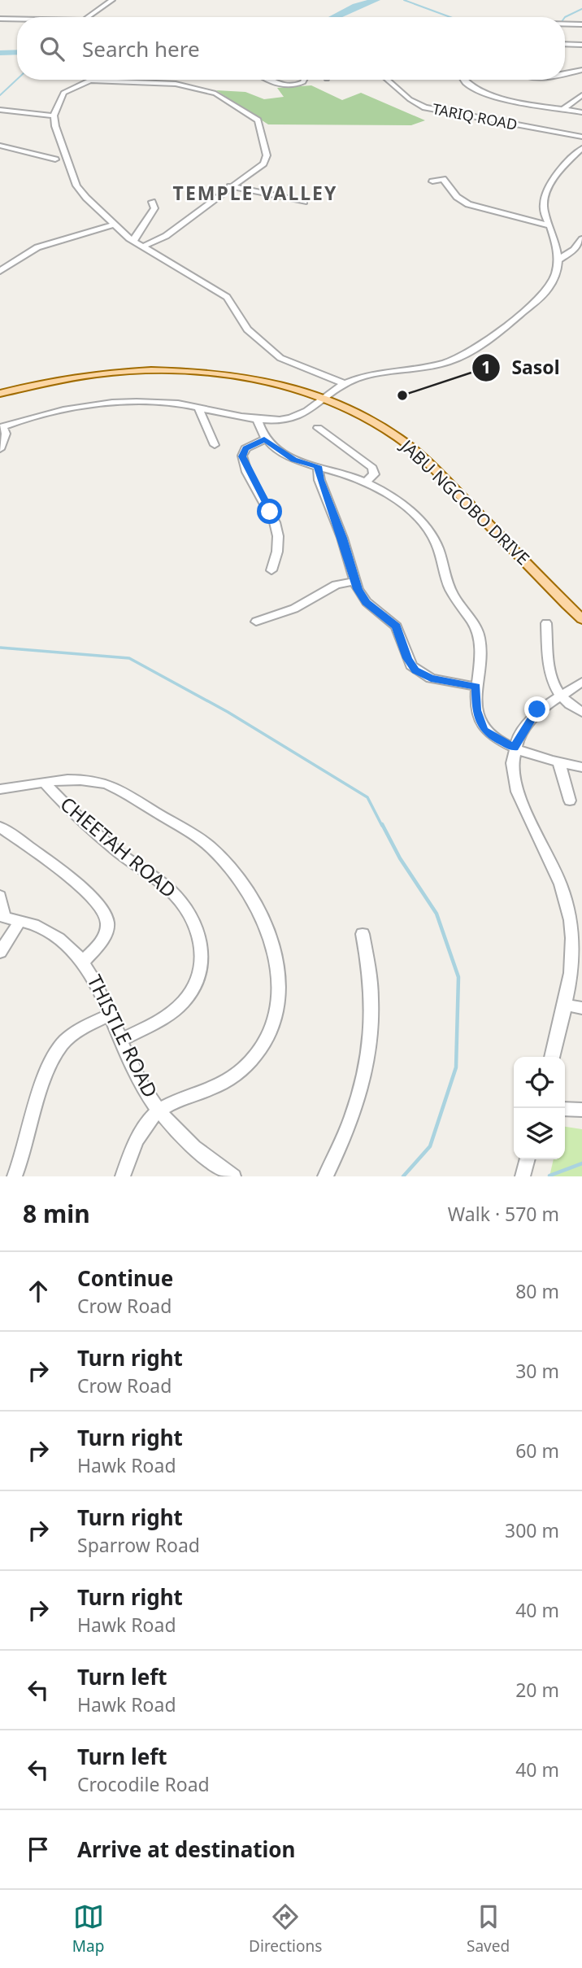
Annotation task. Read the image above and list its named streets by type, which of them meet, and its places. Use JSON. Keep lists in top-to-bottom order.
{
  "streets": {
    "main road": ["JABU NGCOBO DRIVE"],
    "street": ["TARIQ ROAD", "CHEETAH ROAD", "THISTLE ROAD"]
  },
  "crossings": [
    ["CHEETAH ROAD", "THISTLE ROAD"]
  ],
  "districts": ["TEMPLE VALLEY"],
  "places": ["Sasol"],
  "page": {
    "search": "Search here",
    "heading": ["8 min", "Walk · 570 m"],
    "list": [
      ["Continue", "Crow Road", "80 m"],
      ["Turn right", "Crow Road", "30 m"],
      ["Turn right", "Hawk Road", "60 m"],
      ["Turn right", "Sparrow Road", "300 m"],
      ["Turn right", "Hawk Road", "40 m"],
      ["Turn left", "Hawk Road", "20 m"],
      ["Turn left", "Crocodile Road", "40 m"],
      "Arrive at destination"
    ],
    "nav": ["Map", "Directions", "Saved"]
  }
}
